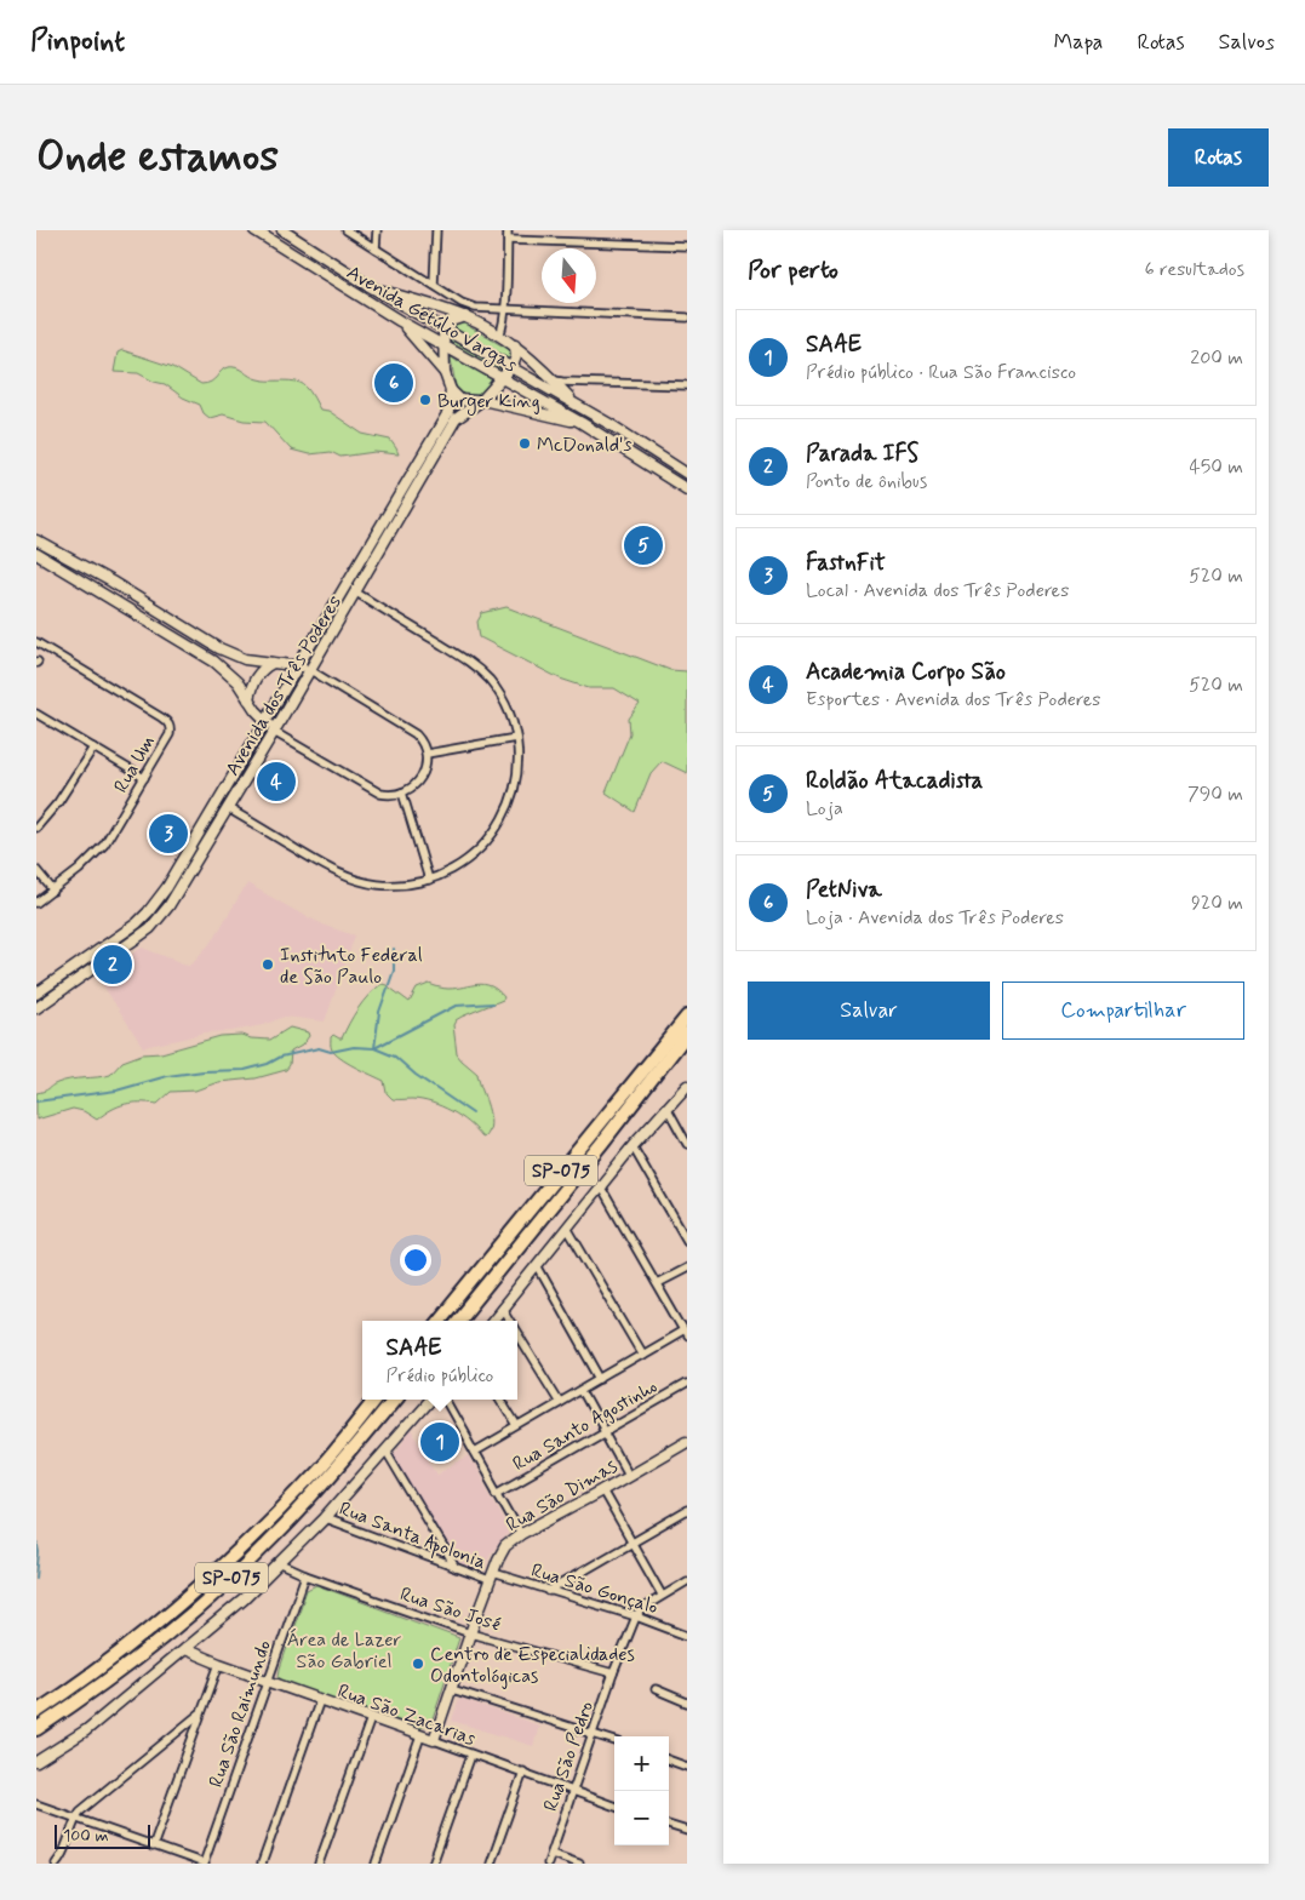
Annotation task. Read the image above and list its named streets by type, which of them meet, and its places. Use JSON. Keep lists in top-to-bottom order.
{
  "streets": {
    "highway": ["SP-075"],
    "street": [
      "Avenida Getúlio Vargas",
      "Avenida dos Três Poderes",
      "Rua Um",
      "Rua Santo Agostinho",
      "Rua São Dimas",
      "Rua Santa Apolonia",
      "Rua São Gonçalo",
      "Rua São José",
      "Rua São Raimundo",
      "Rua São Zacarias",
      "Rua São Pedro"
    ]
  },
  "crossings": [
    ["Avenida Getúlio Vargas", "Avenida dos Três Poderes"],
    ["Rua São Dimas", "Rua Santa Apolonia"],
    ["Rua São Dimas", "Rua São Gonçalo"],
    ["Rua São Dimas", "Rua São José"],
    ["Rua São Dimas", "Rua São Zacarias"],
    ["Rua Santa Apolonia", "Rua São Gonçalo"],
    ["Rua São Gonçalo", "Rua São Pedro"],
    ["Rua São José", "Rua São Raimundo"],
    ["Rua São José", "Rua São Pedro"],
    ["Rua São Raimundo", "Rua São Zacarias"],
    ["Rua São Zacarias", "Rua São Pedro"]
  ],
  "parks": ["Área de Lazer São Gabriel"],
  "places": [
    "Burger King",
    "McDonald's",
    "Instituto Federal de São Paulo",
    "Centro de Especialidades Odontológicas"
  ],
  "scale_bar": "100 m",
  "north": "bottom",
  "page": {
    "header": "Pinpoint",
    "nav": ["Mapa", "Rotas", "Salvos"],
    "buttons": [
      "Rotas",
      ["Salvar", "Compartilhar"]
    ],
    "title": "Onde estamos",
    "heading": ["Por perto", "6 resultados"],
    "list": [
      {
        "mark": "1",
        "name": "SAAE",
        "note": "Prédio público · Rua São Francisco",
        "value": "200 m"
      },
      {
        "mark": "2",
        "name": "Parada IFS",
        "note": "Ponto de ônibus",
        "value": "450 m"
      },
      {
        "mark": "3",
        "name": "FastnFit",
        "note": "Local · Avenida dos Três Poderes",
        "value": "520 m"
      },
      {
        "mark": "4",
        "name": "Academia Corpo São",
        "note": "Esportes · Avenida dos Três Poderes",
        "value": "520 m"
      },
      {
        "mark": "5",
        "name": "Roldão Atacadista",
        "note": "Loja",
        "value": "790 m"
      },
      {
        "mark": "6",
        "name": "PetNiva",
        "note": "Loja · Avenida dos Três Poderes",
        "value": "920 m"
      }
    ],
    "pins": [
      "6",
      "5",
      "4",
      "3",
      "2",
      "1"
    ],
    "popup": ["SAAE", "Prédio público"],
    "map_buttons": ["+", "−"],
    "scale": "100 m"
  }
}
